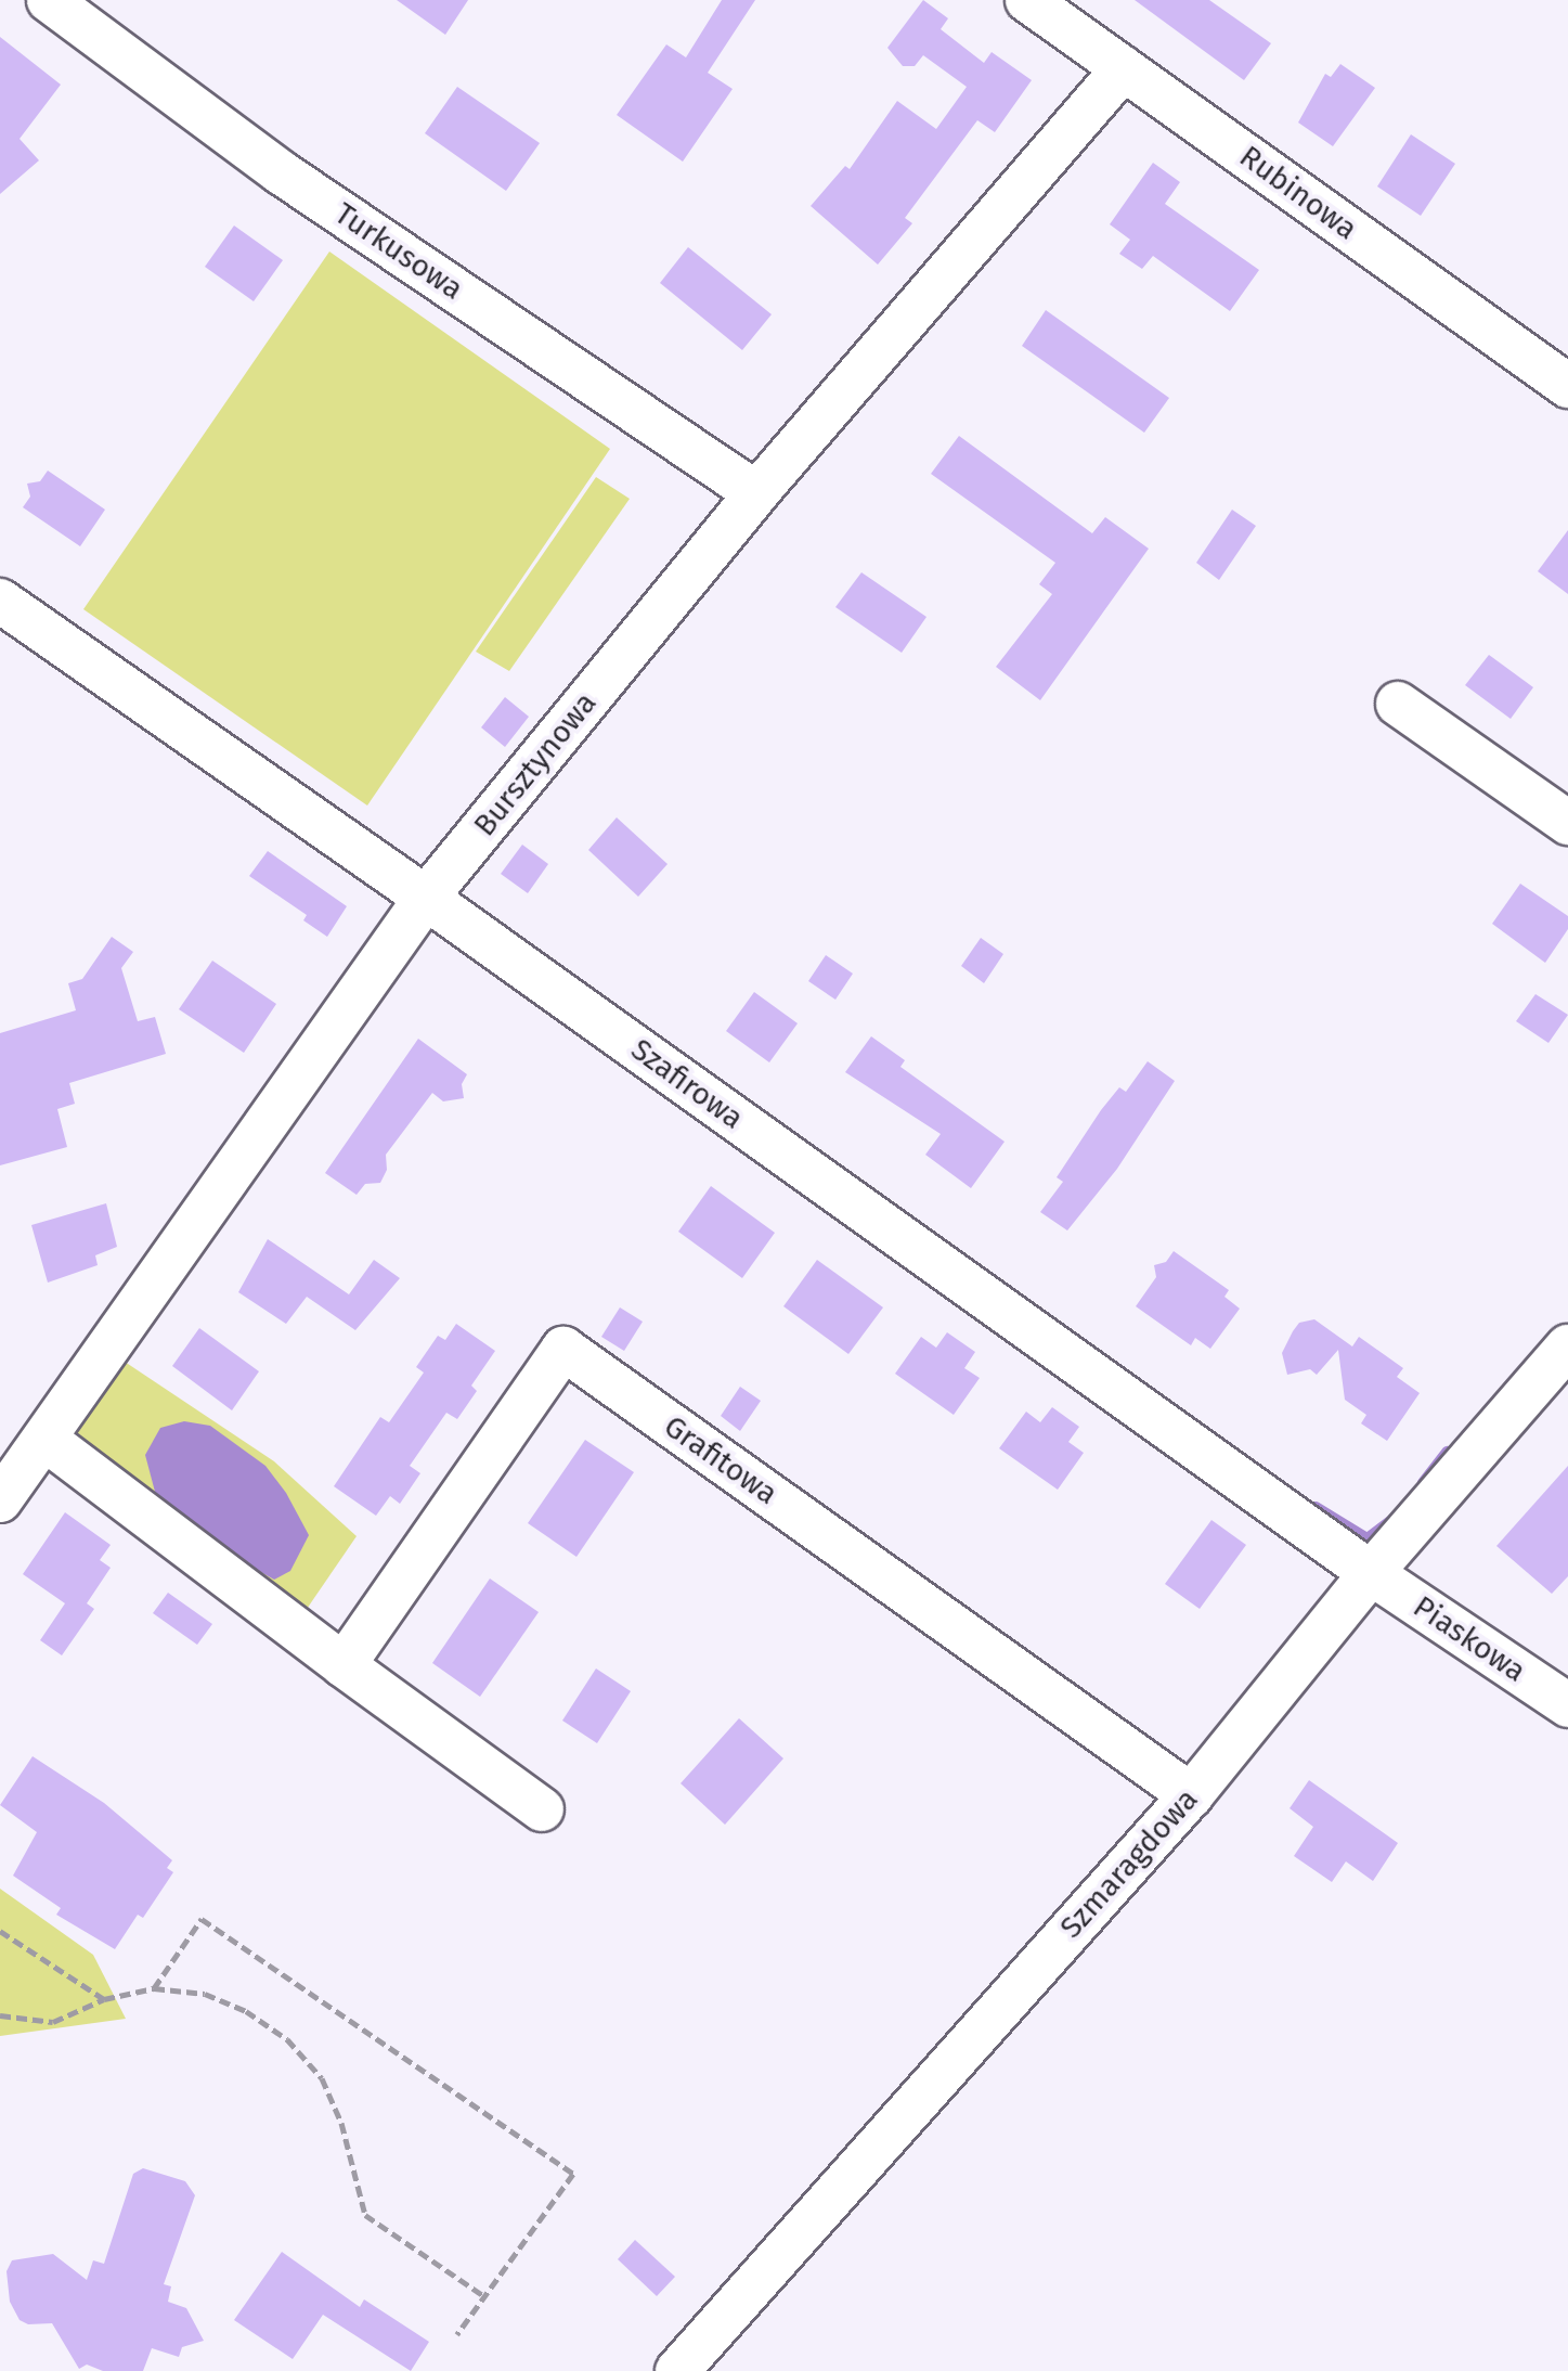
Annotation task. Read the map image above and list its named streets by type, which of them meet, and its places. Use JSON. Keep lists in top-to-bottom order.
{
  "streets": {
    "street": [
      "Rubinowa",
      "Turkusowa",
      "Bursztynowa",
      "Szafirowa",
      "Grafitowa",
      "Piaskowa",
      "Szmaragdowa"
    ]
  },
  "crossings": [
    ["Rubinowa", "Bursztynowa"],
    ["Turkusowa", "Bursztynowa"],
    ["Bursztynowa", "Szafirowa"],
    ["Szafirowa", "Piaskowa"],
    ["Szafirowa", "Szmaragdowa"],
    ["Grafitowa", "Szmaragdowa"],
    ["Piaskowa", "Szmaragdowa"]
  ]
}
